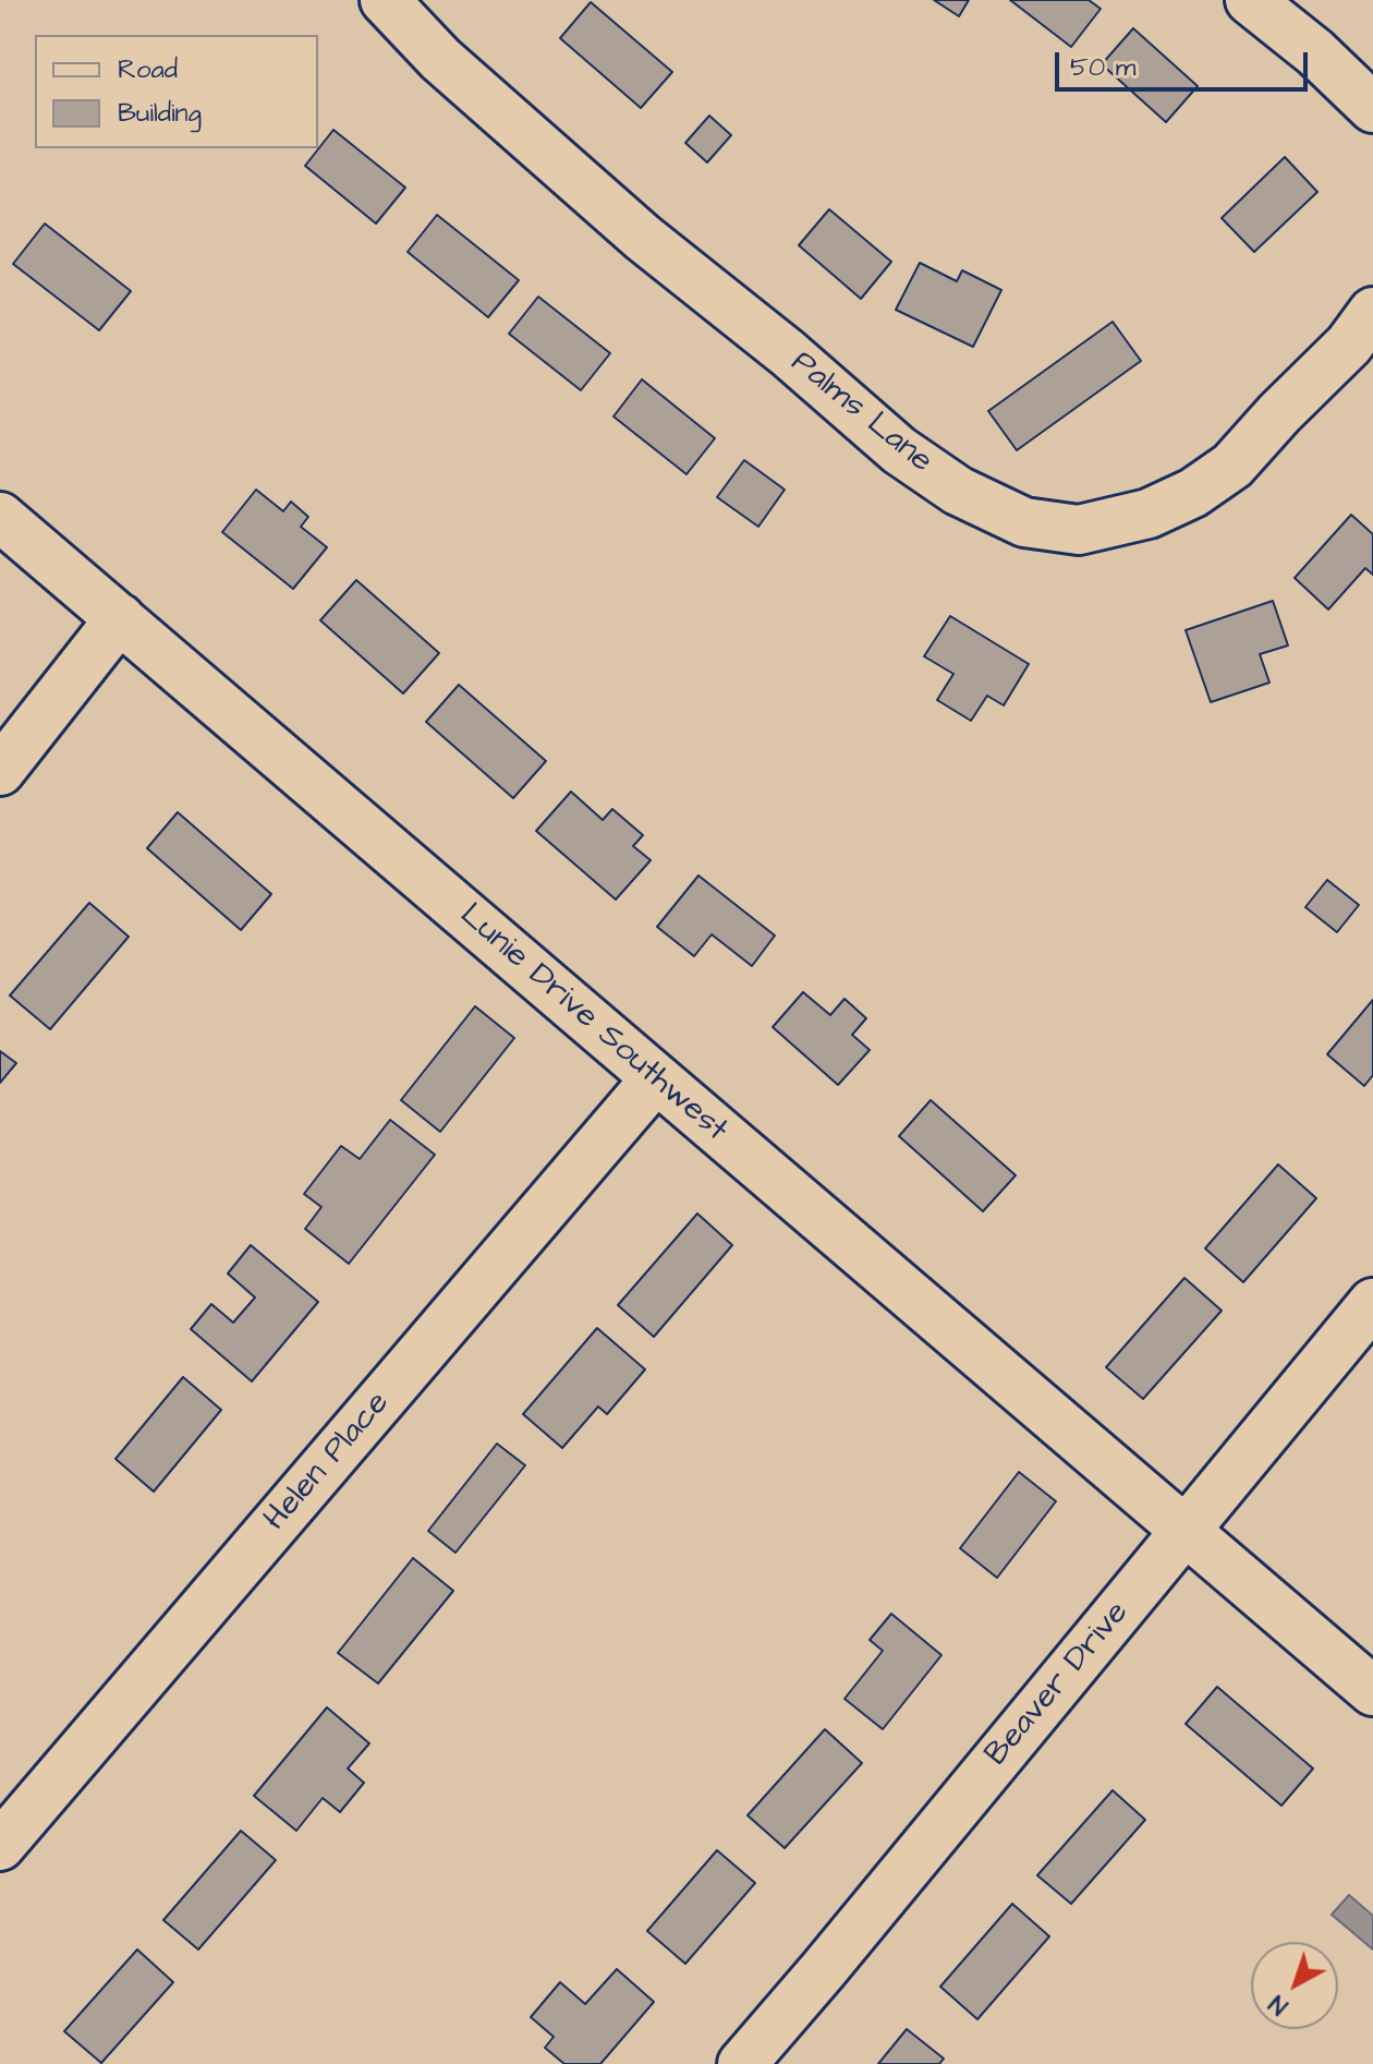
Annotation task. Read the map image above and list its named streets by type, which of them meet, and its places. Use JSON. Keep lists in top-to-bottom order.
{
  "streets": {
    "street": [
      "Palms Lane",
      "Lunie Drive Southwest",
      "Helen Place",
      "Beaver Drive"
    ]
  },
  "crossings": [
    ["Lunie Drive Southwest", "Helen Place"],
    ["Lunie Drive Southwest", "Beaver Drive"]
  ],
  "legend": ["Road", "Building"],
  "scale_bar": "50 m",
  "north": "bottom left"
}
